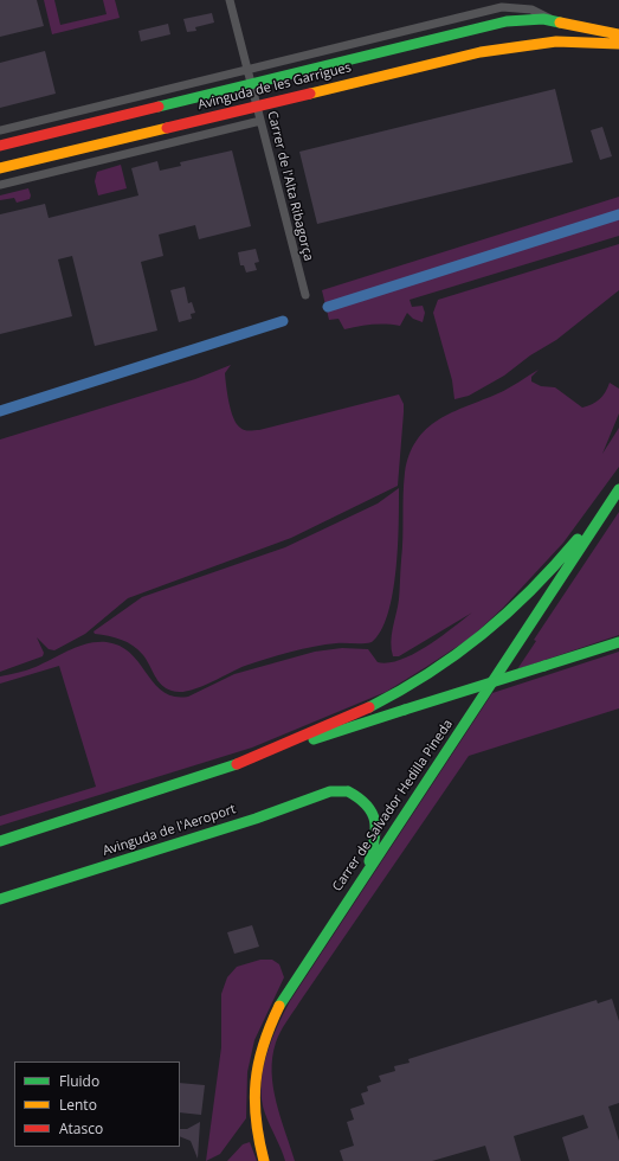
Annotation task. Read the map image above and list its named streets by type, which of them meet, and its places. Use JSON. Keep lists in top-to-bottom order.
{
  "streets": {
    "street": [
      "Avinguda de les Garrigues",
      "Carrer de l'Alta Ribagorça",
      "Carrer de Salvador Hedilla Pineda",
      "Avinguda de l'Aeroport"
    ]
  },
  "crossings": [
    ["Avinguda de les Garrigues", "Carrer de l'Alta Ribagorça"],
    ["Carrer de Salvador Hedilla Pineda", "Avinguda de l'Aeroport"]
  ],
  "legend": ["Fluido", "Lento", "Atasco"]
}
